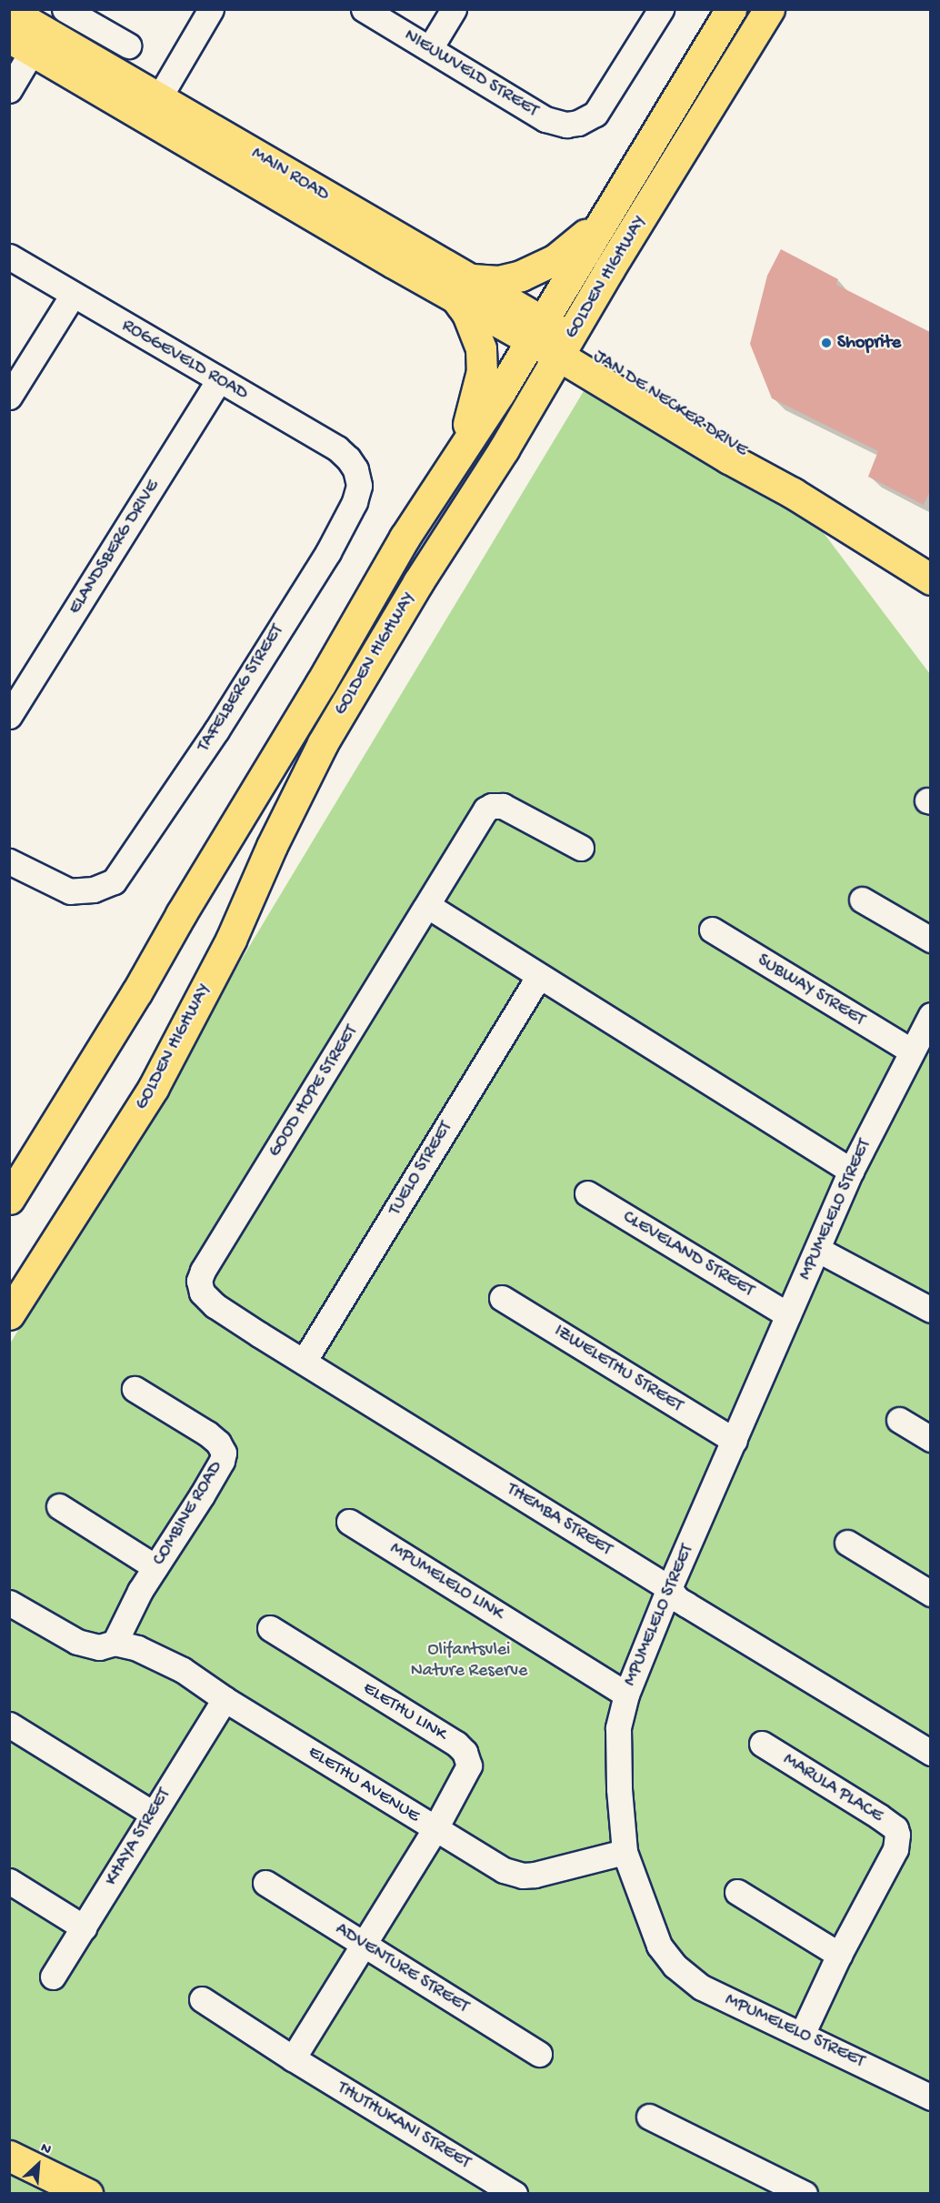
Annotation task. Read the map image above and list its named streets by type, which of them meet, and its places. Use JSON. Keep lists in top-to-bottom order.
{
  "streets": {
    "main road": ["MAIN ROAD", "GOLDEN HIGHWAY", "JAN DE NECKER DRIVE"],
    "street": [
      "NIEUWVELD STREET",
      "ROGGEVELD ROAD",
      "ELANDSBERG DRIVE",
      "TAFELBERG STREET",
      "SUBWAY STREET",
      "GOOD HOPE STREET",
      "TUELO STREET",
      "MPUMELELO STREET",
      "CLEVELAND STREET",
      "IZWELETHU STREET",
      "COMBINE ROAD",
      "THEMBA STREET",
      "MPUMELELO LINK",
      "ELETHU LINK",
      "ELETHU AVENUE",
      "MARULA PLACE",
      "KHAYA STREET",
      "ADVENTURE STREET",
      "THUTHUKANI STREET"
    ]
  },
  "crossings": [
    ["MAIN ROAD", "GOLDEN HIGHWAY"],
    ["MAIN ROAD", "JAN DE NECKER DRIVE"],
    ["GOLDEN HIGHWAY", "JAN DE NECKER DRIVE"],
    ["ROGGEVELD ROAD", "ELANDSBERG DRIVE"],
    ["ROGGEVELD ROAD", "TAFELBERG STREET"],
    ["SUBWAY STREET", "MPUMELELO STREET"],
    ["GOOD HOPE STREET", "THEMBA STREET"],
    ["TUELO STREET", "THEMBA STREET"],
    ["MPUMELELO STREET", "CLEVELAND STREET"],
    ["MPUMELELO STREET", "IZWELETHU STREET"],
    ["MPUMELELO STREET", "THEMBA STREET"],
    ["MPUMELELO STREET", "MPUMELELO LINK"],
    ["MPUMELELO STREET", "ELETHU AVENUE"],
    ["MPUMELELO STREET", "MARULA PLACE"],
    ["COMBINE ROAD", "ELETHU AVENUE"],
    ["ELETHU LINK", "ELETHU AVENUE"],
    ["ELETHU AVENUE", "KHAYA STREET"]
  ],
  "parks": ["Olifantsvlei Nature Reserve"],
  "places": ["Shoprite"],
  "north": "top right"
}
